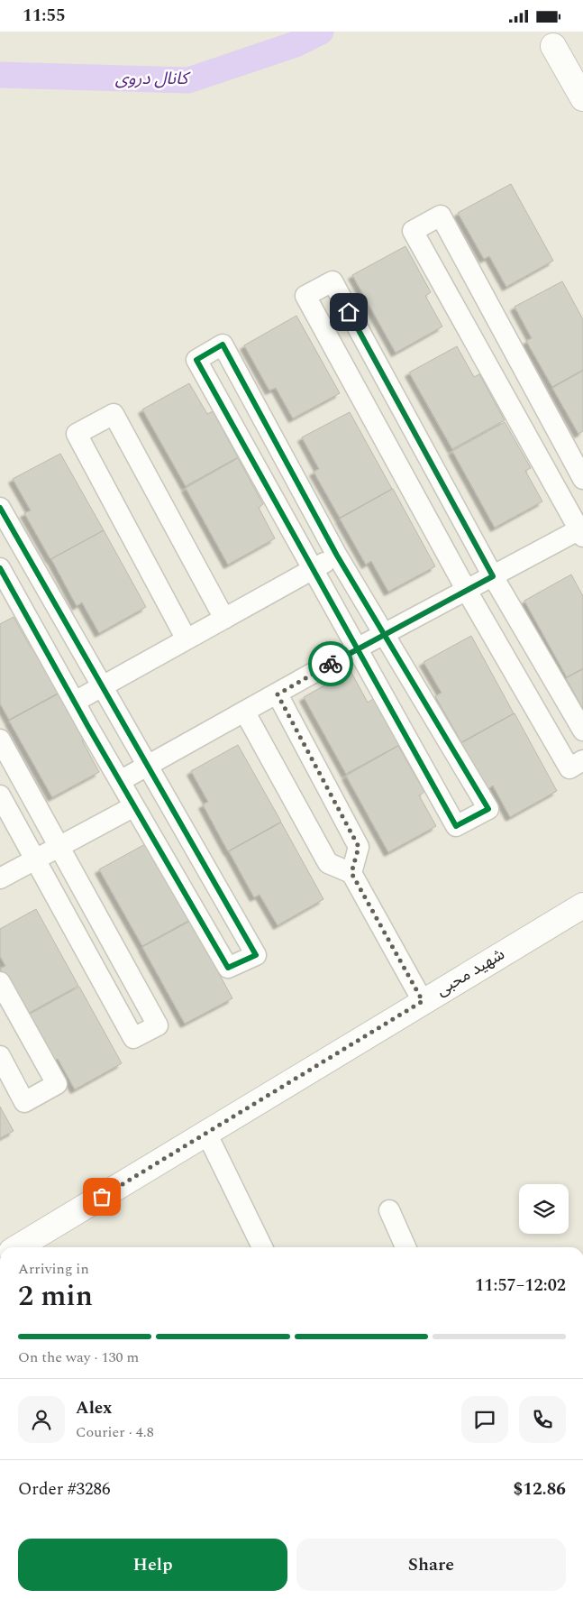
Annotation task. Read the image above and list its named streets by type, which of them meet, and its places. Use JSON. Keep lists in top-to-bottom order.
{
  "streets": {
    "street": ["شهید محبی"]
  },
  "water": ["کانال دروی"],
  "page": {
    "status": "11:55",
    "heading": ["2 min", "Arriving in", "11:57–12:02"],
    "panel": [
      "Alex",
      "Courier · 4.8",
      "Order #3286",
      "$12.86"
    ],
    "bar": "On the way · 130 m",
    "buttons": ["Help", "Share"]
  }
}
